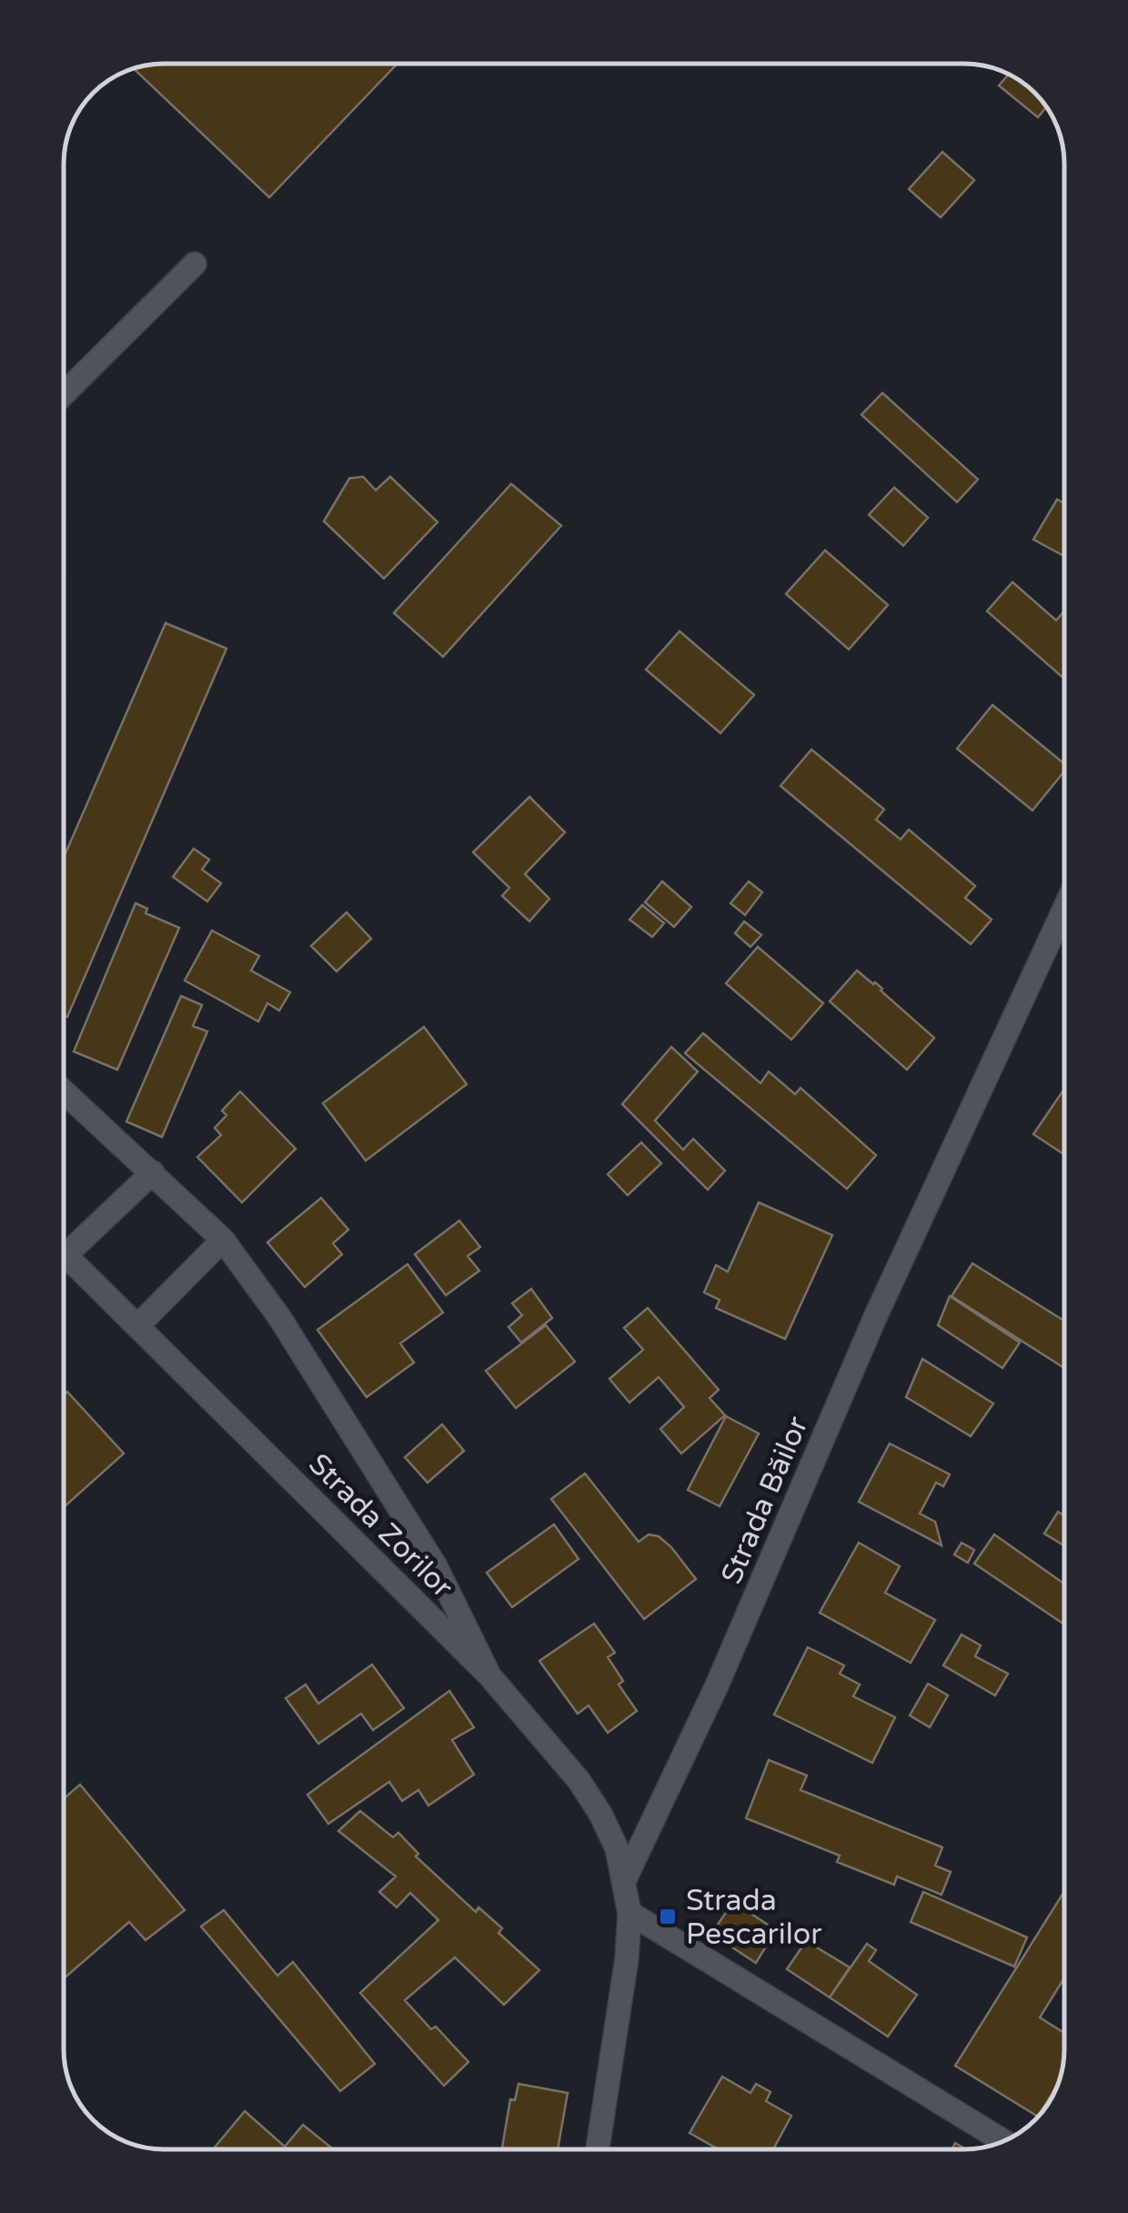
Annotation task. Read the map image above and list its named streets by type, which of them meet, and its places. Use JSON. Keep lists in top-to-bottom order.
{
  "streets": {
    "street": ["Strada Băilor", "Strada Zorilor"]
  },
  "crossings": [
    ["Strada Băilor", "Strada Zorilor"]
  ],
  "places": {
    "transit": ["Strada Pescarilor"]
  }
}
